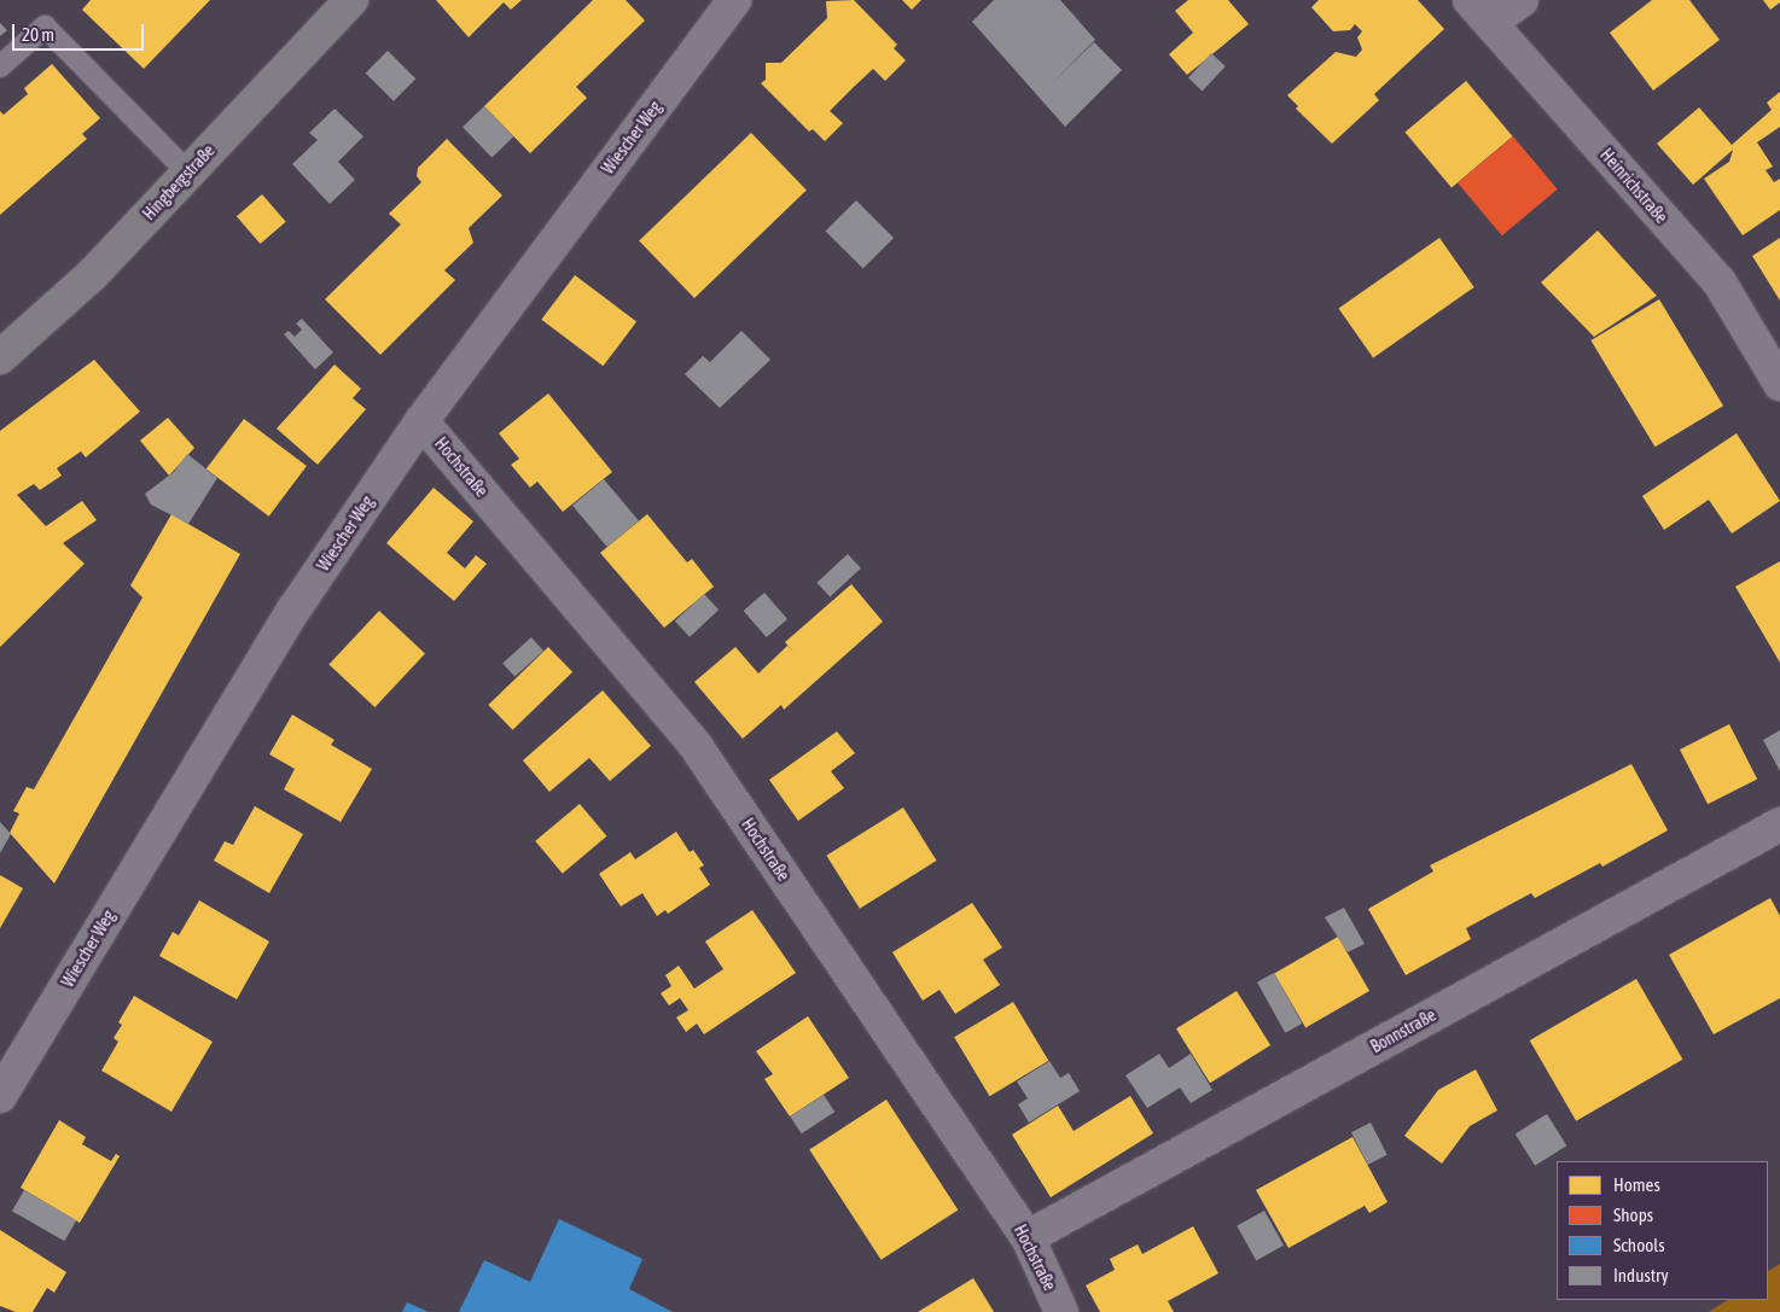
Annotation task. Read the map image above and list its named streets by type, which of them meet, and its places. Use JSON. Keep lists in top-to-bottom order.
{
  "streets": {
    "street": [
      "Wiescher Weg",
      "Hingbergstraße",
      "Heinrichstraße",
      "Hochstraße",
      "Bonnstraße"
    ]
  },
  "crossings": [
    ["Wiescher Weg", "Hochstraße"],
    ["Hochstraße", "Bonnstraße"]
  ],
  "legend": [
    "Homes",
    "Shops",
    "Schools",
    "Industry"
  ],
  "scale_bar": "20 m"
}
